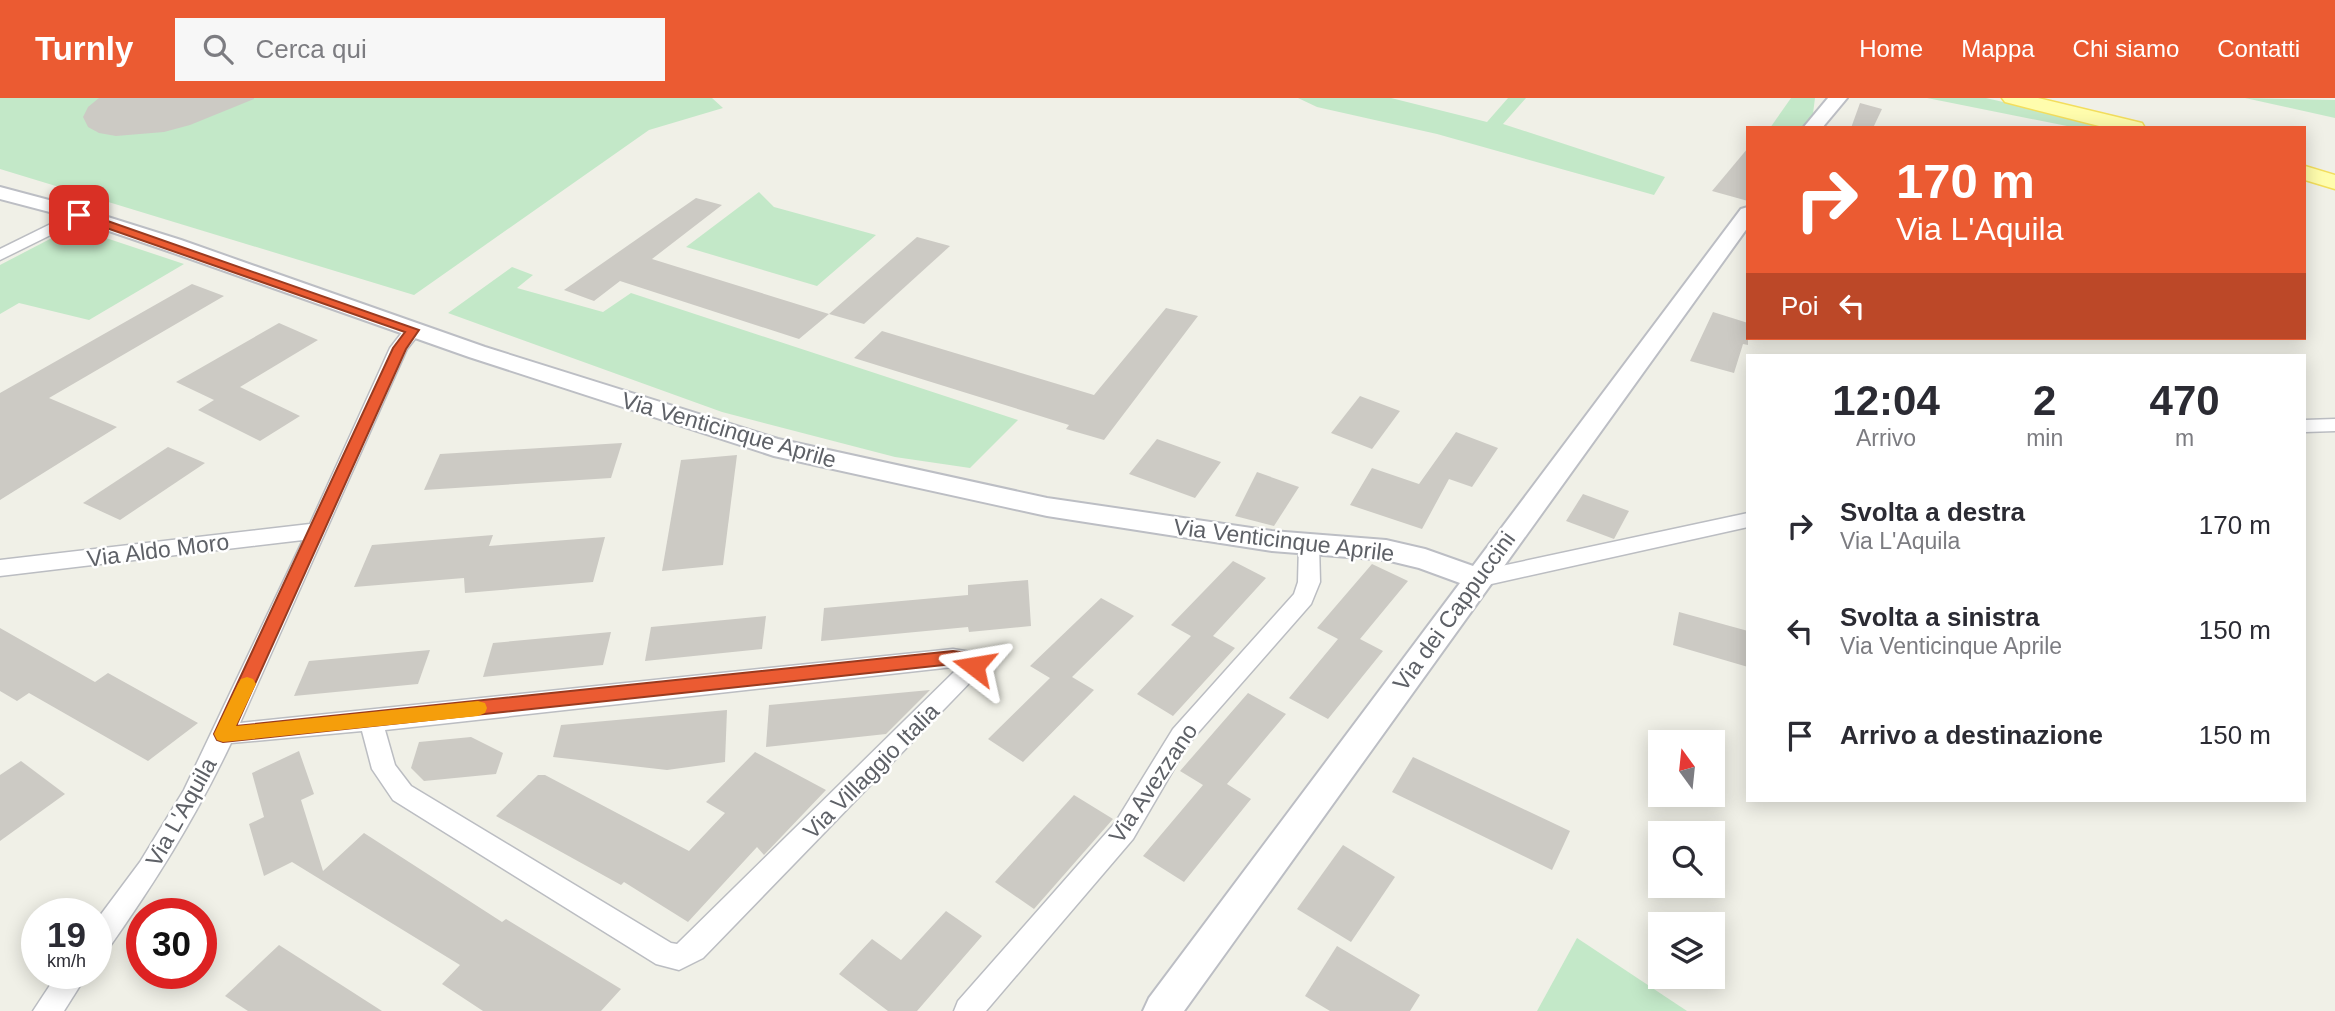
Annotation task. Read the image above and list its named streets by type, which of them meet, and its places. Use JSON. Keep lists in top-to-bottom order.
{
  "streets": {
    "street": [
      "Via Venticinque Aprile",
      "Via Aldo Moro",
      "Via dei Cappuccini",
      "Via Villaggio Italia",
      "Via Avezzano",
      "Via L'Aquila"
    ]
  },
  "crossings": [
    ["Via Venticinque Aprile", "Via dei Cappuccini"],
    ["Via Venticinque Aprile", "Via Avezzano"],
    ["Via Venticinque Aprile", "Via L'Aquila"],
    ["Via Aldo Moro", "Via L'Aquila"],
    ["Via Villaggio Italia", "Via L'Aquila"]
  ],
  "north": "top",
  "page": {
    "header": "Turnly",
    "search": "Cerca qui",
    "nav": [
      "Home",
      "Mappa",
      "Chi siamo",
      "Contatti"
    ],
    "turn": ["170 m", "Via L'Aquila"],
    "then": "Poi",
    "eta": [
      "12:04",
      "Arrivo",
      "2",
      "min",
      "470",
      "m"
    ],
    "list": [
      {
        "name": "Svolta a destra",
        "note": "Via L'Aquila",
        "value": "170 m"
      },
      {
        "name": "Svolta a sinistra",
        "note": "Via Venticinque Aprile",
        "value": "150 m"
      },
      {
        "name": "Arrivo a destinazione",
        "value": "150 m"
      }
    ],
    "speed": "19 km/h",
    "limit": "30"
  }
}
